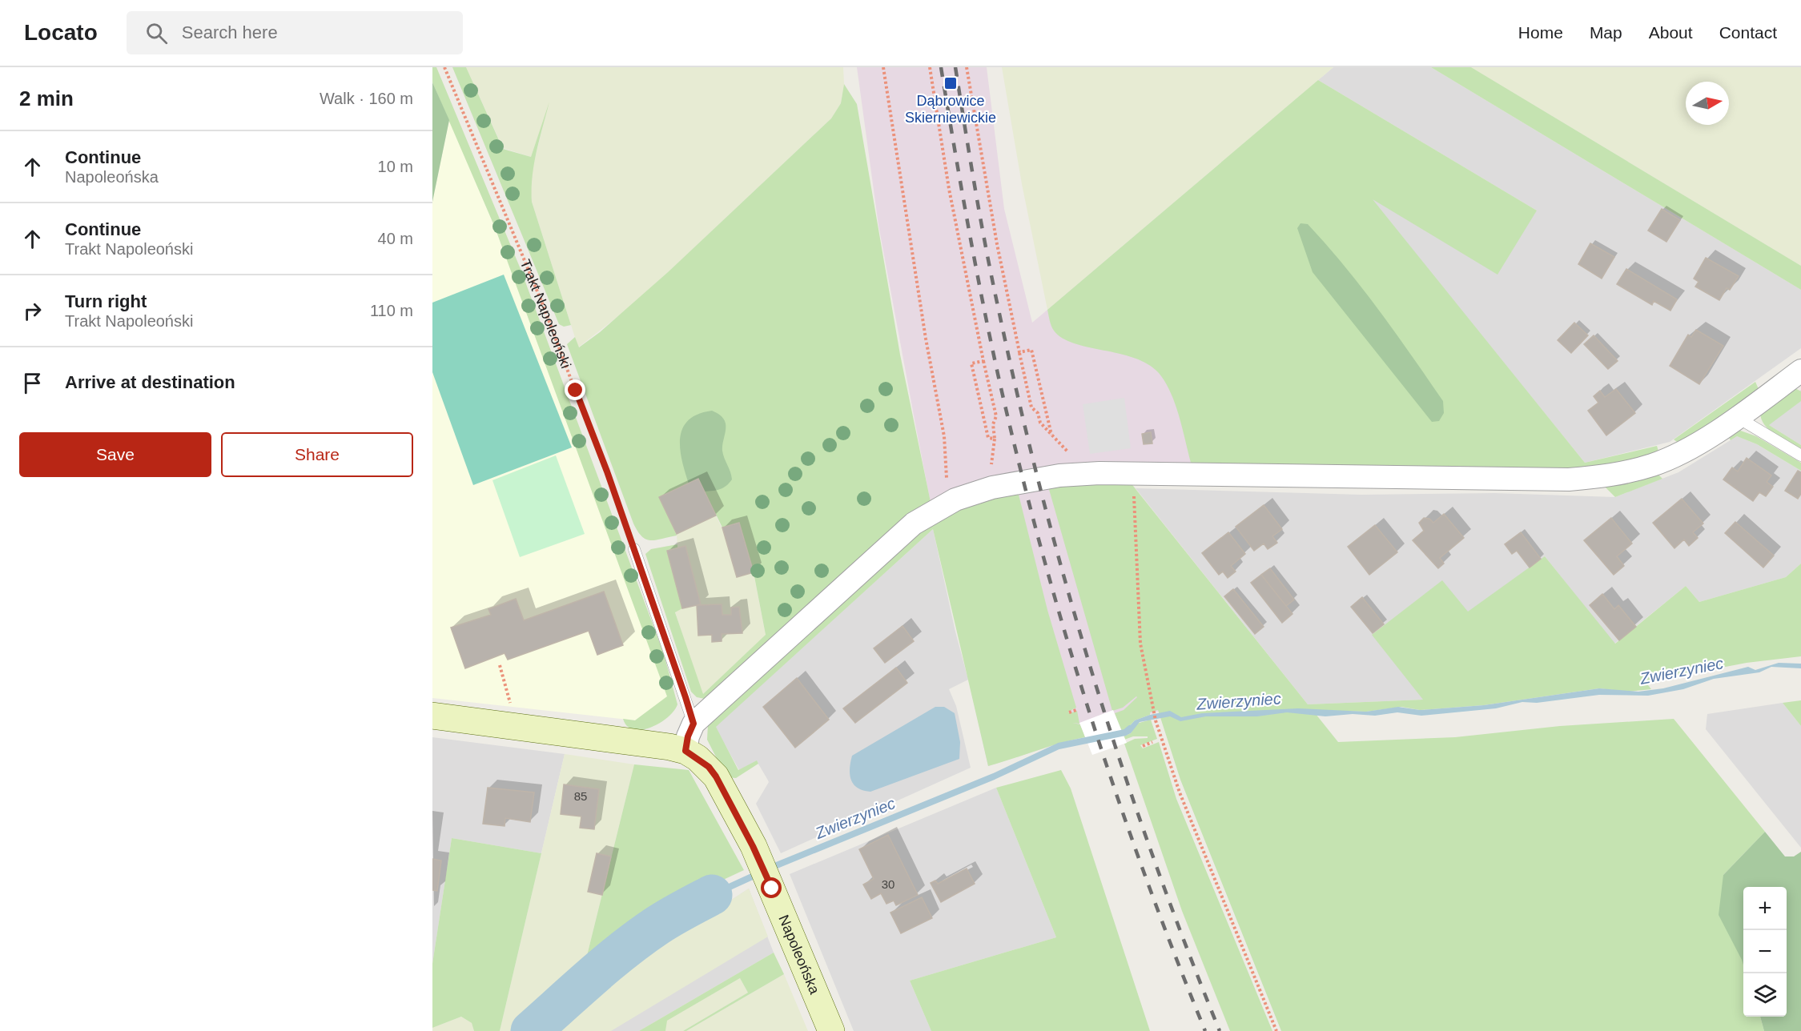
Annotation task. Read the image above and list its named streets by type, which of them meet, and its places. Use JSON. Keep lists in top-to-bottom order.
{
  "streets": {
    "street": ["Napoleońska"],
    "path": ["Trakt Napoleoński"]
  },
  "water": ["Zwierzyniec"],
  "places": {
    "transit": ["Dąbrowice Skierniewickie"]
  },
  "house_numbers": ["85", "30"],
  "north": "right",
  "page": {
    "header": "Locato",
    "search": "Search here",
    "nav": [
      "Home",
      "Map",
      "About",
      "Contact"
    ],
    "heading": ["2 min", "Walk · 160 m"],
    "list": [
      ["Continue", "Napoleońska", "10 m"],
      ["Continue", "Trakt Napoleoński", "40 m"],
      ["Turn right", "Trakt Napoleoński", "110 m"],
      "Arrive at destination"
    ],
    "buttons": ["Save", "Share"],
    "map_buttons": ["+", "−"]
  }
}
